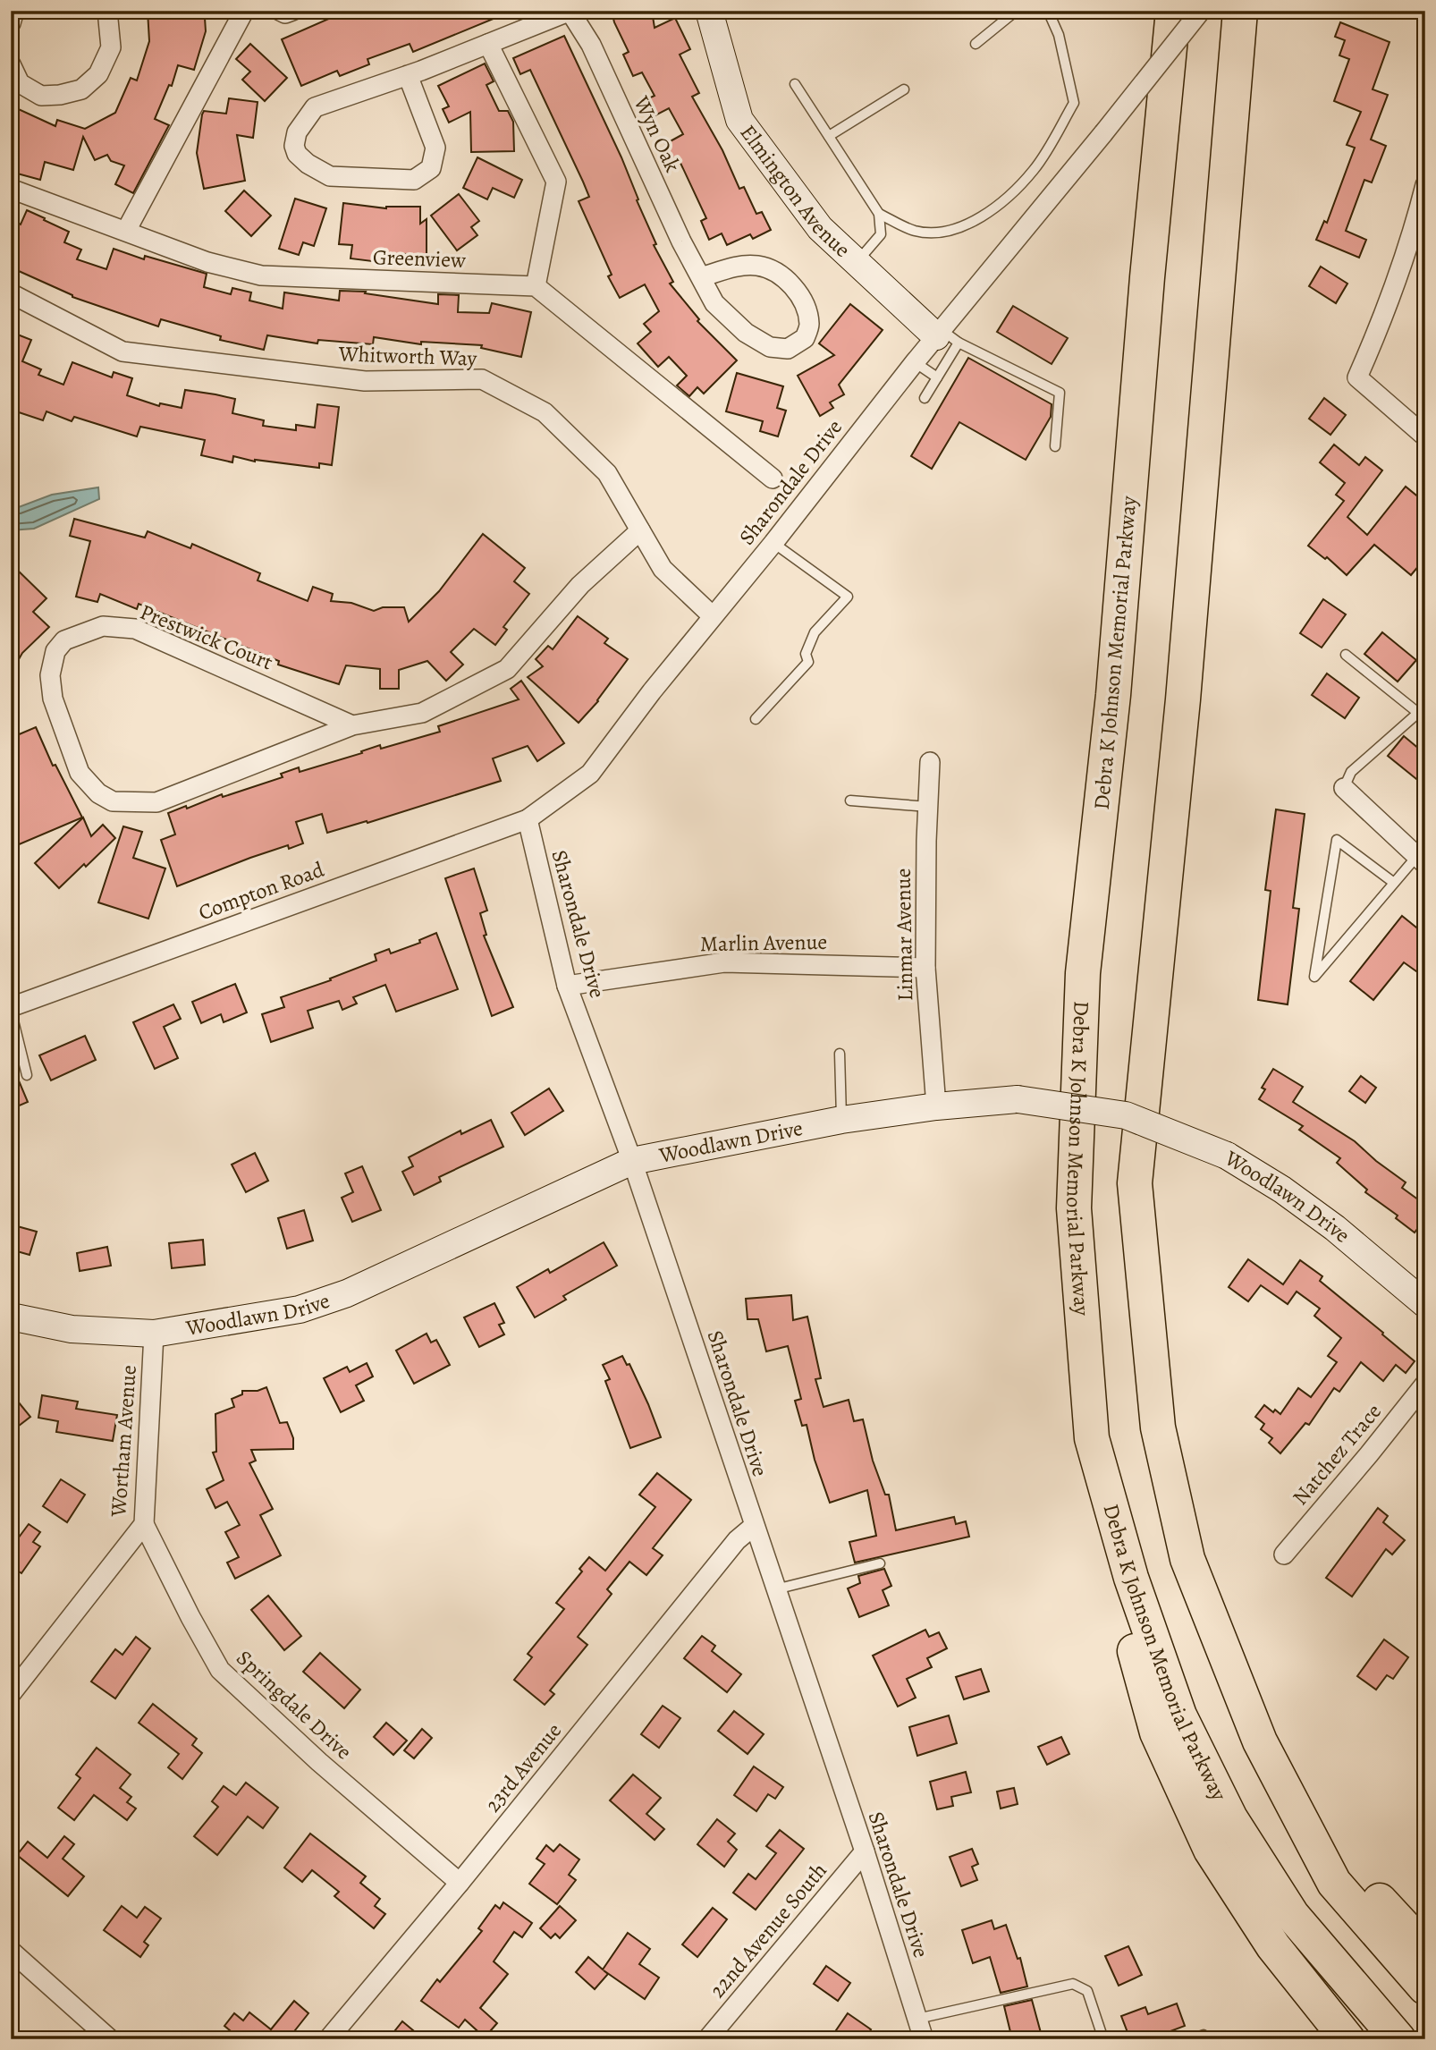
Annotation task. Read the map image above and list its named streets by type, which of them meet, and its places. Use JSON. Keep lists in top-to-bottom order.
{
  "streets": {
    "highway": ["Debra K Johnson Memorial Parkway"],
    "main road": ["Elmington Avenue", "Woodlawn Drive"],
    "street": [
      "Wyn Oak",
      "Greenview",
      "Whitworth Way",
      "Sharondale Drive",
      "Prestwick Court",
      "Compton Road",
      "Linmar Avenue",
      "Marlin Avenue",
      "Wortham Avenue",
      "Natchez Trace",
      "Springdale Drive",
      "23rd Avenue",
      "22nd Avenue South"
    ]
  },
  "crossings": [
    ["Elmington Avenue", "Sharondale Drive"],
    ["Whitworth Way", "Sharondale Drive"],
    ["Whitworth Way", "Prestwick Court"],
    ["Sharondale Drive", "Compton Road"],
    ["Sharondale Drive", "Marlin Avenue"],
    ["Sharondale Drive", "Woodlawn Drive"],
    ["Sharondale Drive", "23rd Avenue"],
    ["Sharondale Drive", "22nd Avenue South"],
    ["Linmar Avenue", "Marlin Avenue"],
    ["Linmar Avenue", "Woodlawn Drive"],
    ["Woodlawn Drive", "Wortham Avenue"],
    ["Wortham Avenue", "Springdale Drive"],
    ["Springdale Drive", "23rd Avenue"]
  ]
}
